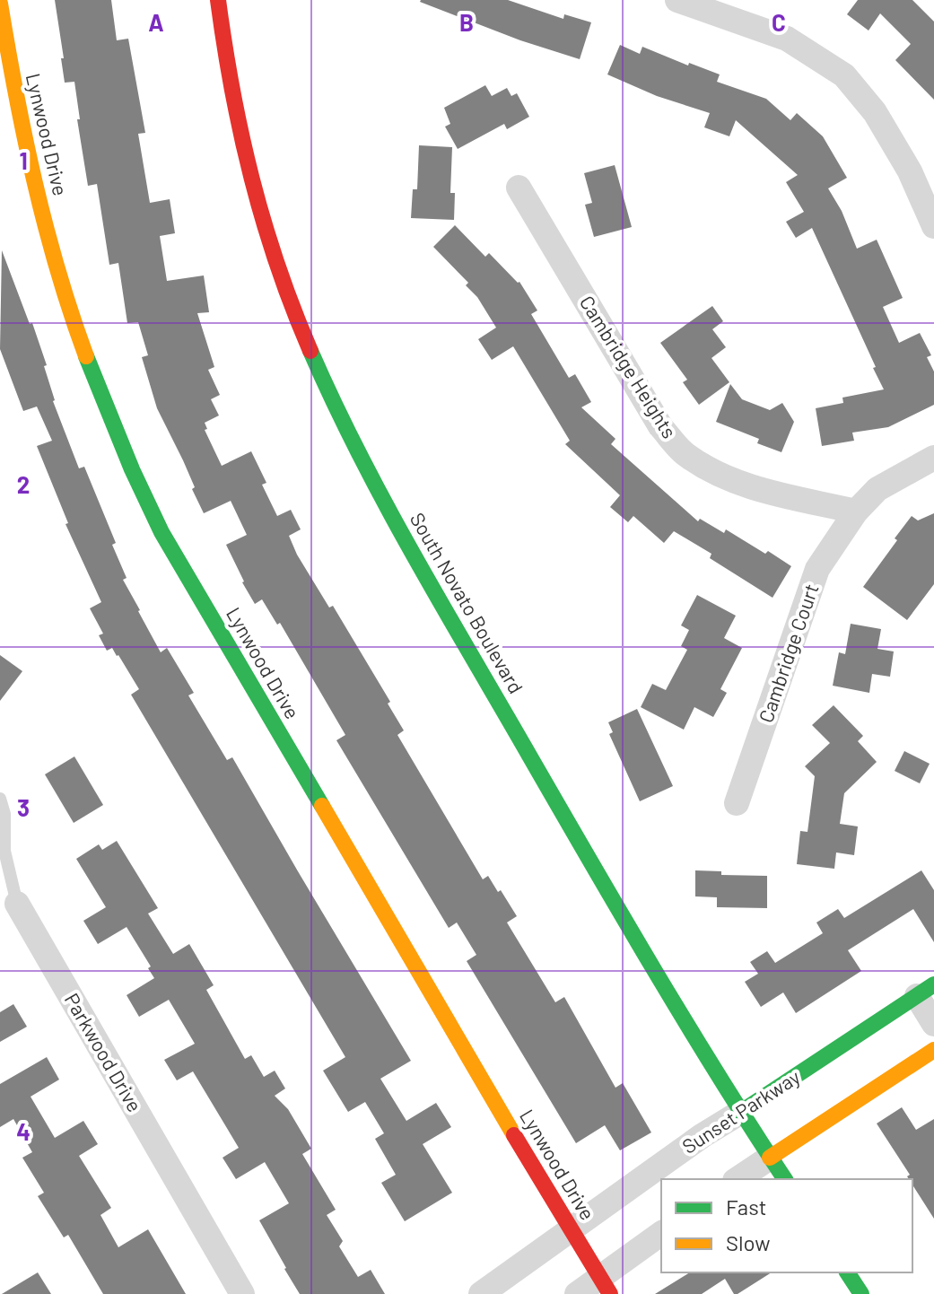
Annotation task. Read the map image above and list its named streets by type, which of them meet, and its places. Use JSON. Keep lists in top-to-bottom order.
{
  "streets": {
    "main road": ["Lynwood Drive", "South Novato Boulevard", "Sunset Parkway"],
    "street": ["Cambridge Heights", "Cambridge Court", "Parkwood Drive"]
  },
  "crossings": [
    ["Lynwood Drive", "Sunset Parkway"],
    ["Cambridge Heights", "Cambridge Court"],
    ["South Novato Boulevard", "Sunset Parkway"]
  ],
  "legend": ["Fast", "Slow"],
  "grid": {
    "columns": ["A", "B", "C"],
    "rows": [
      "1",
      "2",
      "3",
      "4"
    ]
  }
}
